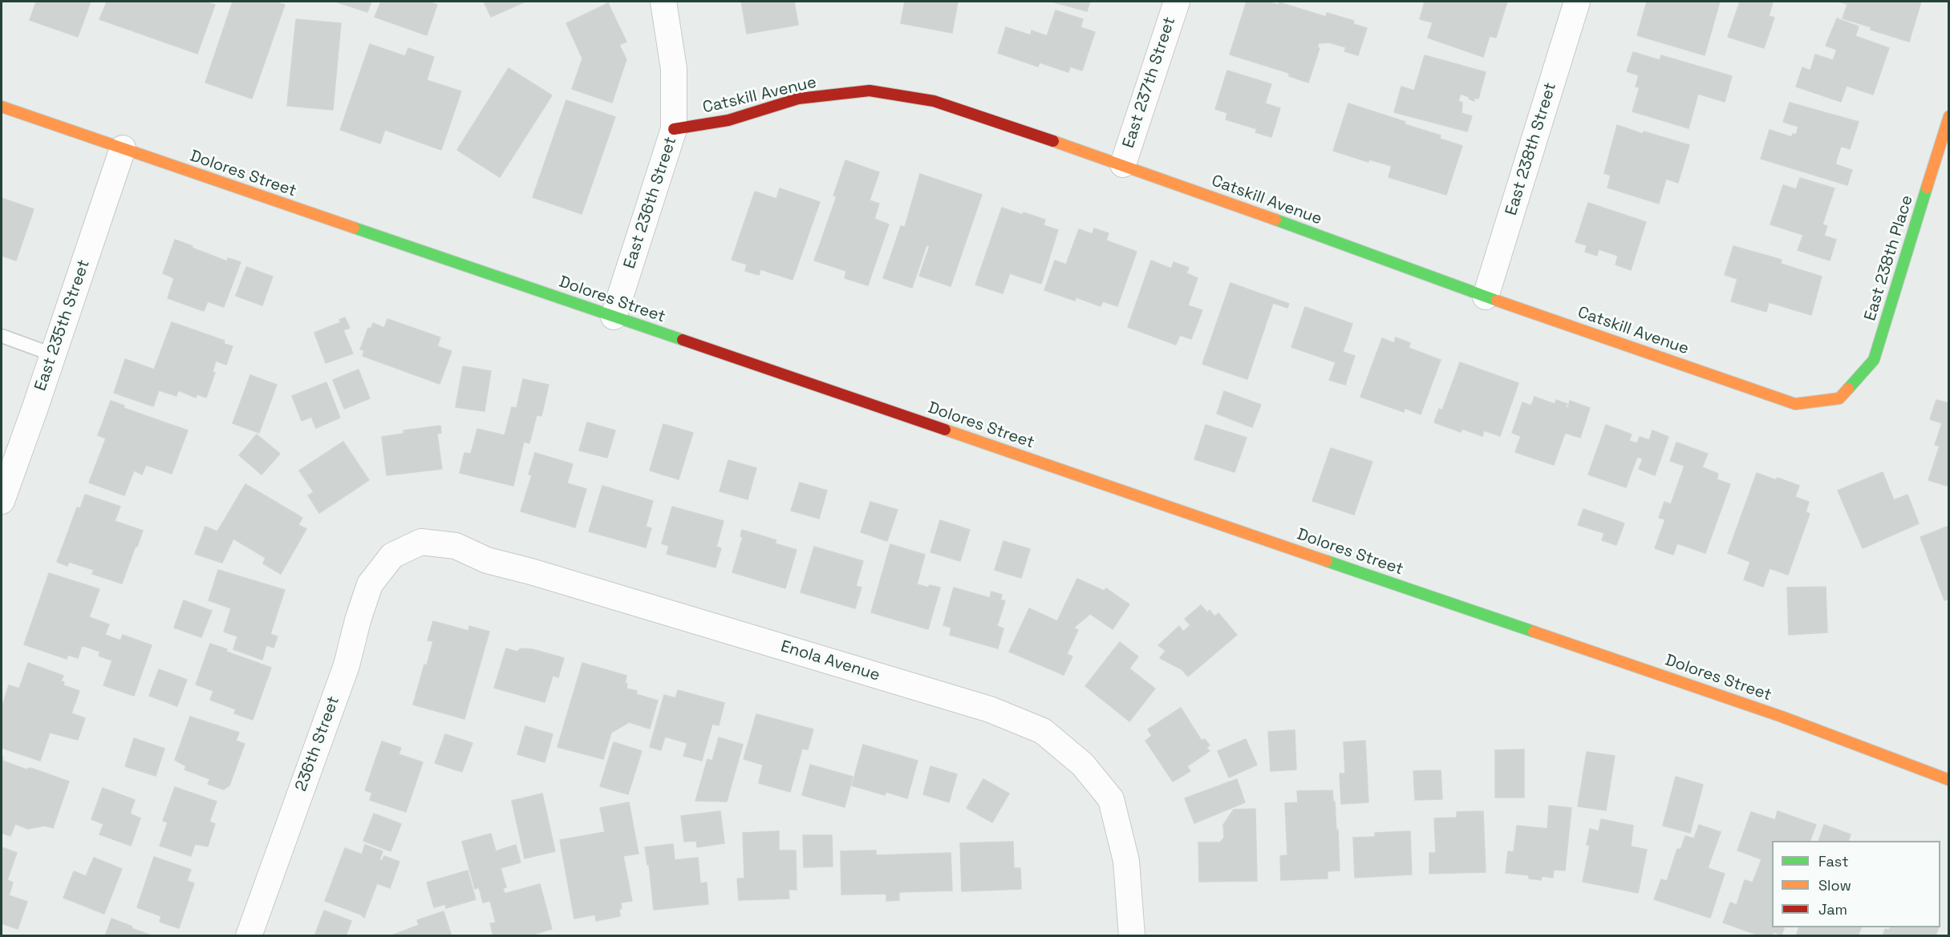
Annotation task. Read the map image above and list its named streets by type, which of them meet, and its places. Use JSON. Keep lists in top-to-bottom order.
{
  "streets": {
    "street": [
      "East 237th Street",
      "Catskill Avenue",
      "East 238th Street",
      "Dolores Street",
      "East 236th Street",
      "East 238th Place",
      "East 235th Street",
      "Enola Avenue",
      "236th Street"
    ]
  },
  "crossings": [
    ["East 237th Street", "Catskill Avenue"],
    ["Catskill Avenue", "East 238th Street"],
    ["Catskill Avenue", "East 236th Street"],
    ["Catskill Avenue", "East 238th Place"],
    ["Dolores Street", "East 236th Street"],
    ["Dolores Street", "East 235th Street"],
    ["Enola Avenue", "236th Street"]
  ],
  "legend": ["Fast", "Slow", "Jam"]
}
